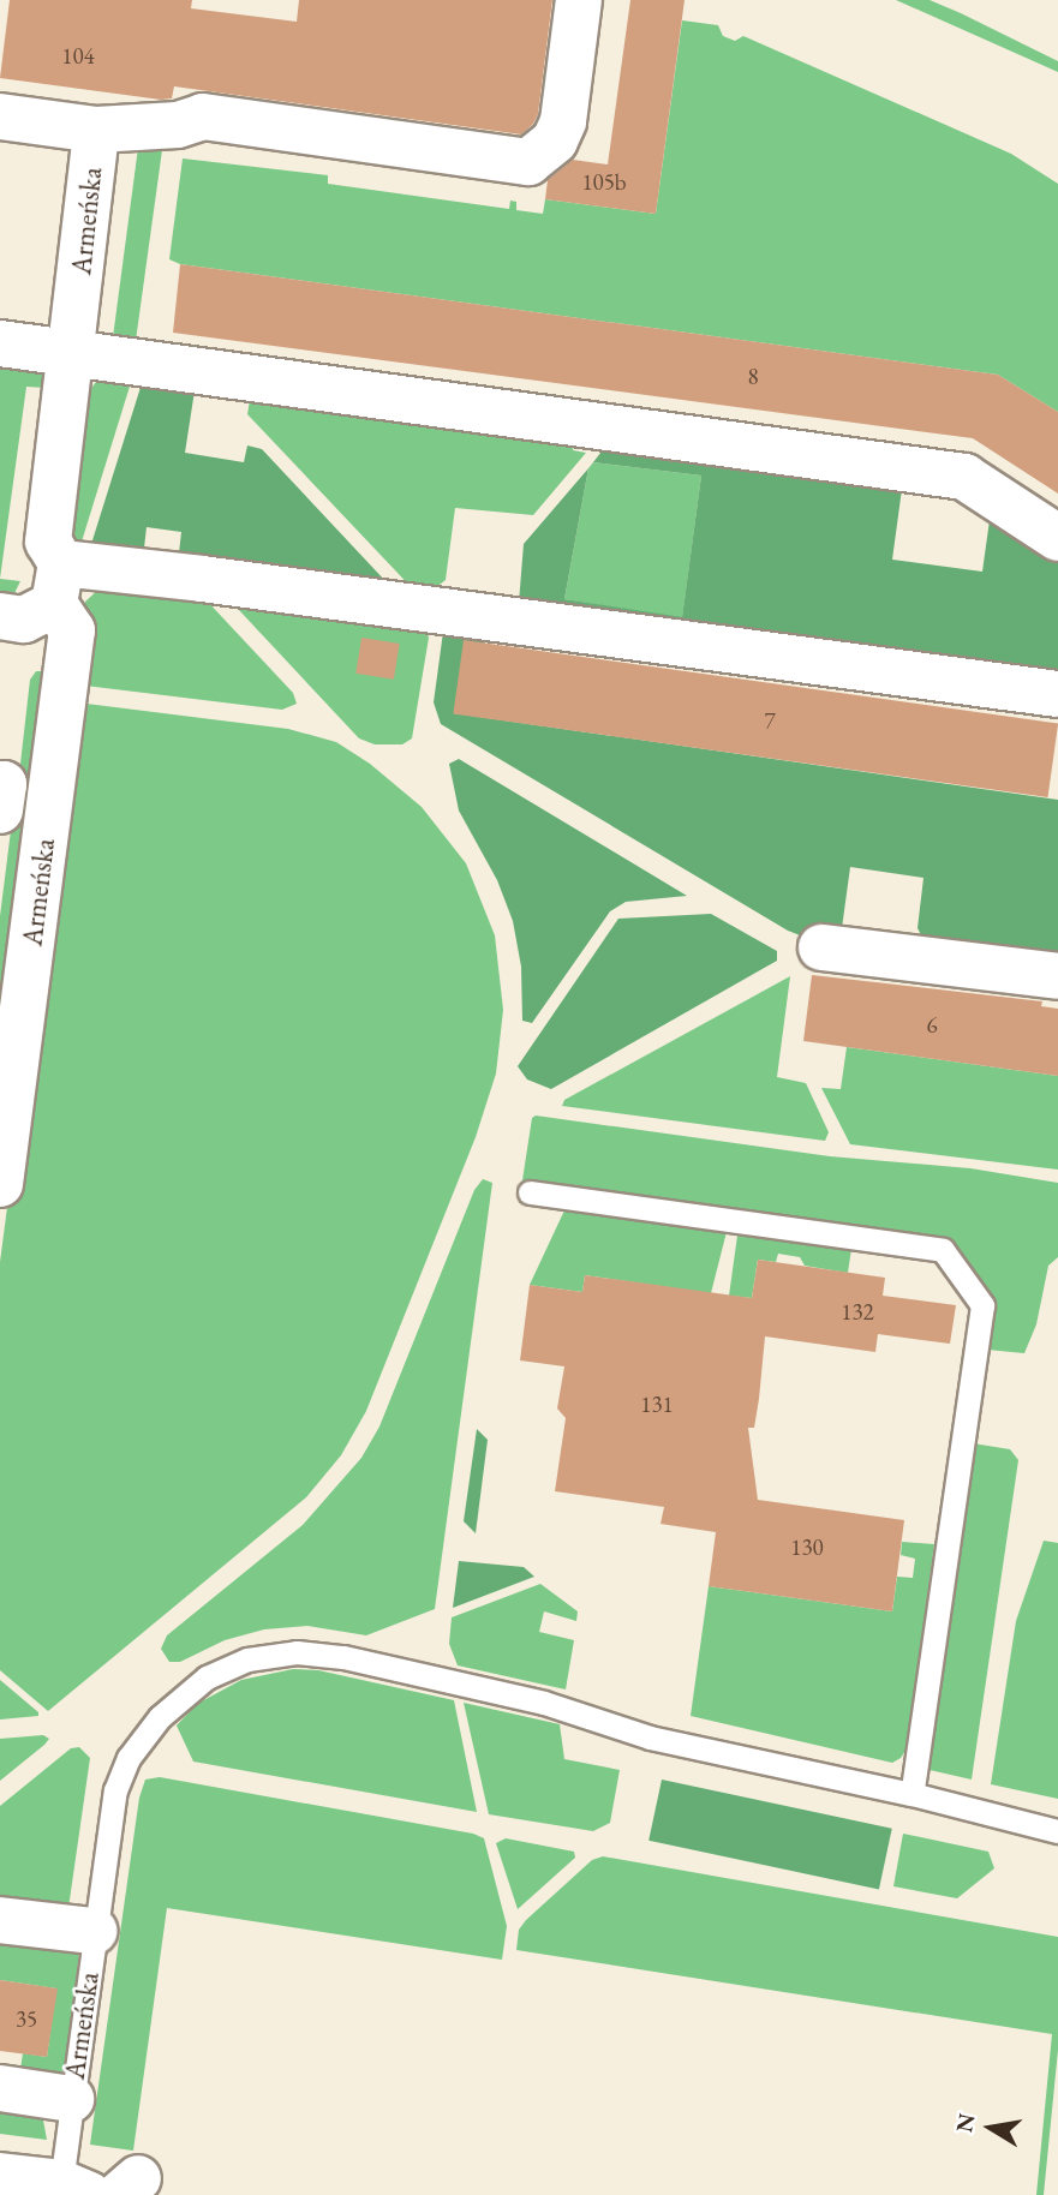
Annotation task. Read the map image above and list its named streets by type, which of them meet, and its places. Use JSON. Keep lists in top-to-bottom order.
{
  "streets": {
    "street": ["Armeńska"]
  },
  "house_numbers": [
    "104",
    "105b",
    "8",
    "7",
    "6",
    "132",
    "131",
    "130",
    "35"
  ],
  "north": "left"
}
